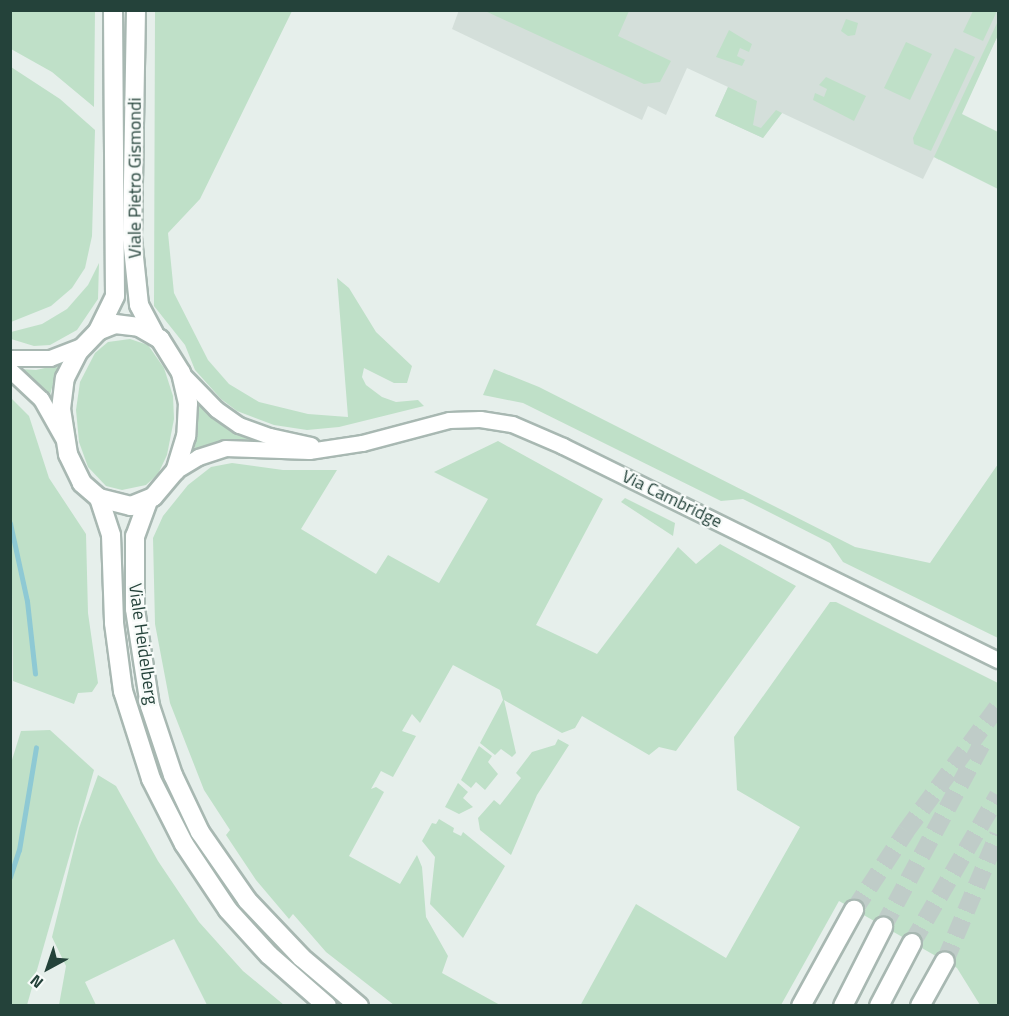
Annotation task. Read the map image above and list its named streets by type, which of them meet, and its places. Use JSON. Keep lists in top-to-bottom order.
{
  "streets": {
    "street": ["Viale Pietro Gismondi", "Via Cambridge", "Viale Heidelberg"]
  },
  "crossings": [
    ["Viale Pietro Gismondi", "Via Cambridge"],
    ["Viale Pietro Gismondi", "Viale Heidelberg"],
    ["Via Cambridge", "Viale Heidelberg"]
  ],
  "north": "bottom left"
}
